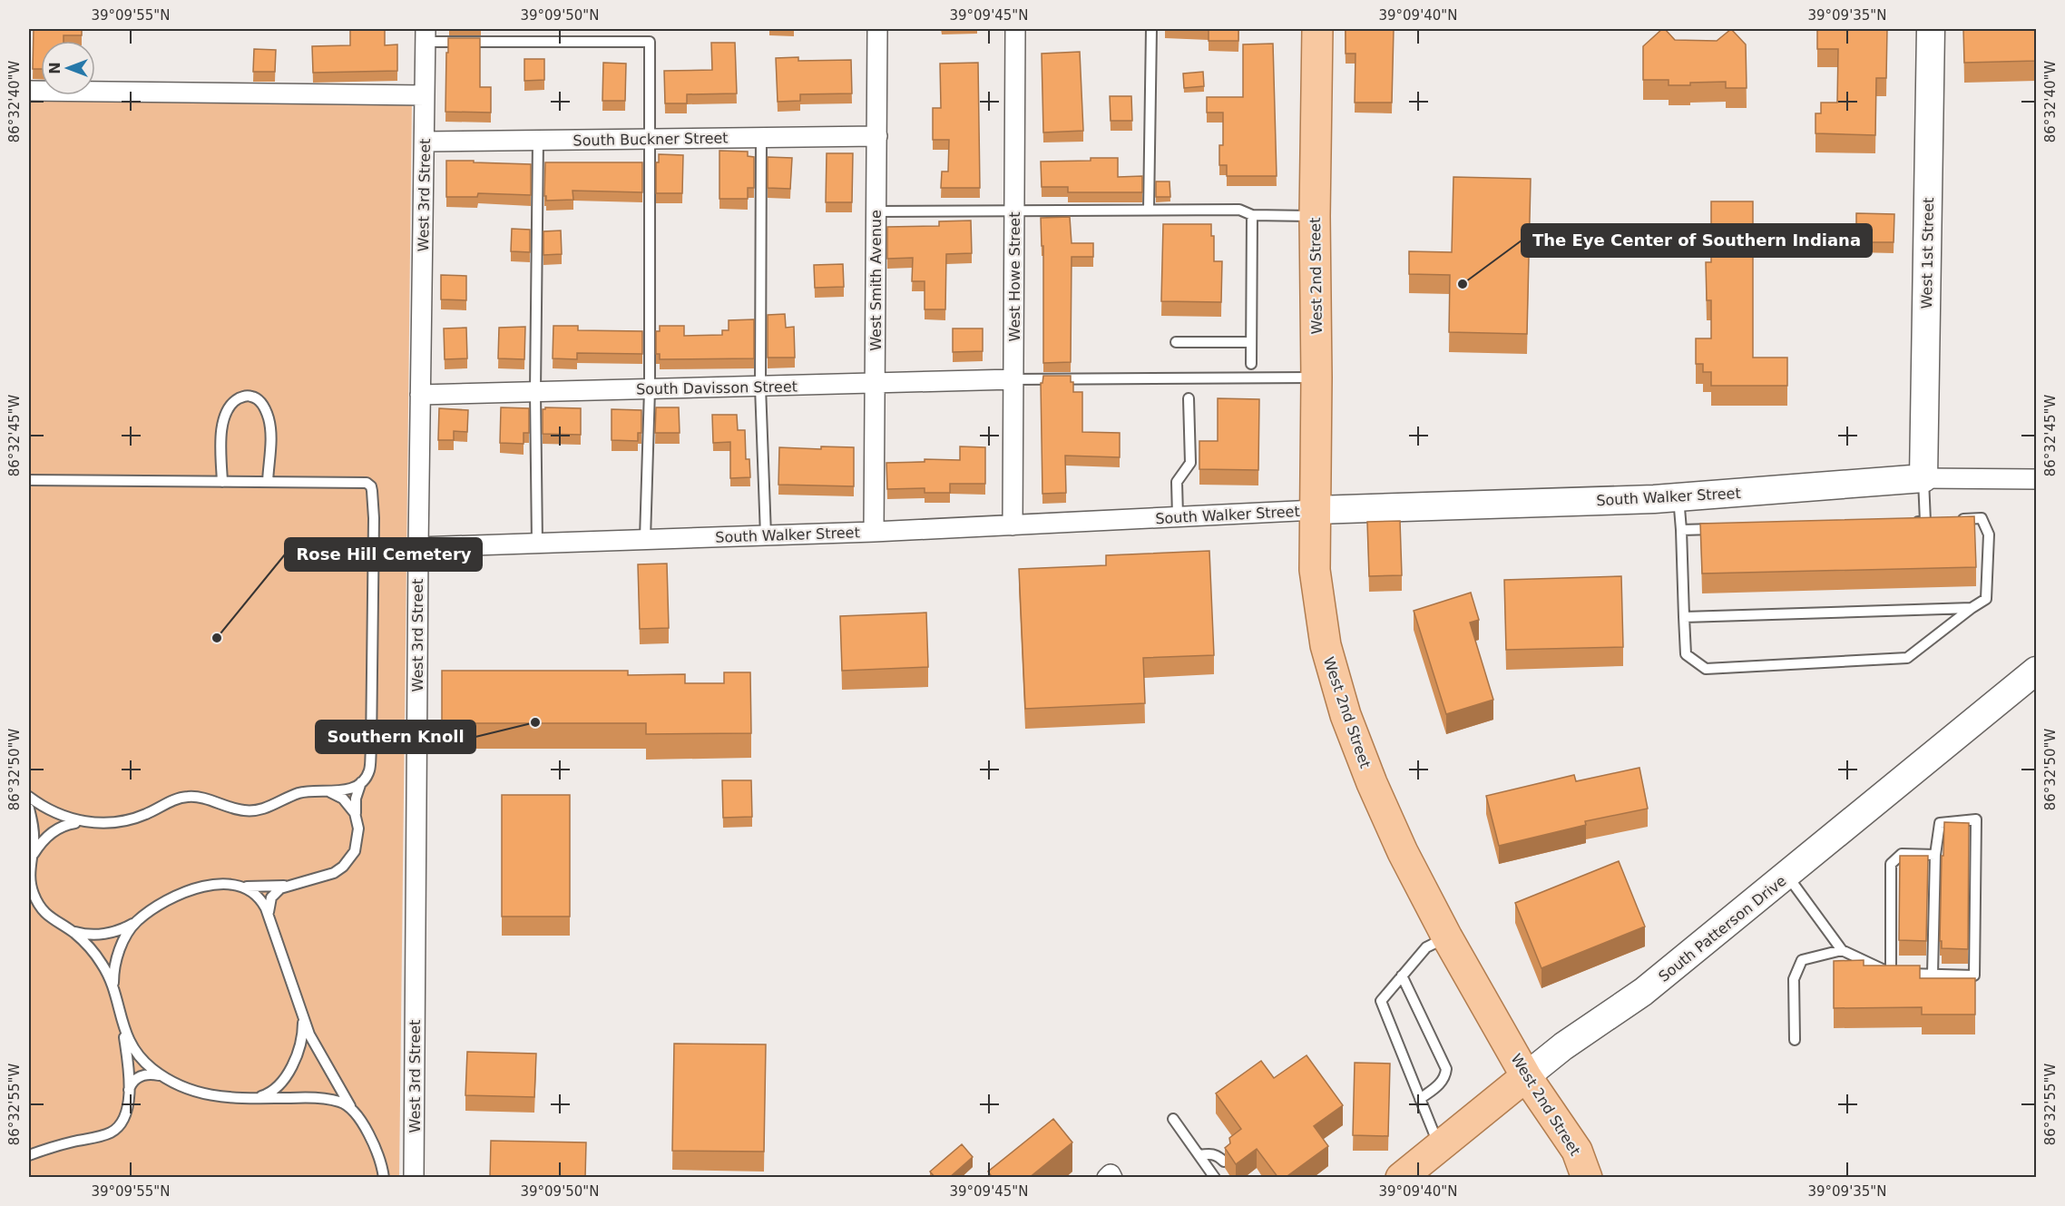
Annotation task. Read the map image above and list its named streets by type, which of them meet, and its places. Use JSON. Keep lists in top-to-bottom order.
{
  "streets": {
    "main road": ["West 2nd Street", "South Patterson Drive"],
    "street": [
      "South Buckner Street",
      "West 3rd Street",
      "West 1st Street",
      "West Howe Street",
      "West Smith Avenue",
      "South Davisson Street",
      "South Walker Street"
    ]
  },
  "crossings": [
    ["South Buckner Street", "West 3rd Street"],
    ["South Buckner Street", "West Smith Avenue"],
    ["West 3rd Street", "South Davisson Street"],
    ["West 3rd Street", "South Walker Street"],
    ["West 1st Street", "South Walker Street"],
    ["West 2nd Street", "South Walker Street"],
    ["West 2nd Street", "South Patterson Drive"],
    ["West Howe Street", "South Davisson Street"],
    ["West Howe Street", "South Walker Street"],
    ["West Smith Avenue", "South Davisson Street"],
    ["West Smith Avenue", "South Walker Street"]
  ],
  "places": ["The Eye Center of Southern Indiana", "Rose Hill Cemetery", "Southern Knoll"],
  "north": "left",
  "coordinates": [
    "39°09'55\"N",
    "39°09'50\"N",
    "39°09'45\"N",
    "39°09'40\"N",
    "39°09'35\"N",
    "86°32'40\"W",
    "86°32'45\"W",
    "86°32'50\"W",
    "86°32'55\"W"
  ]
}
